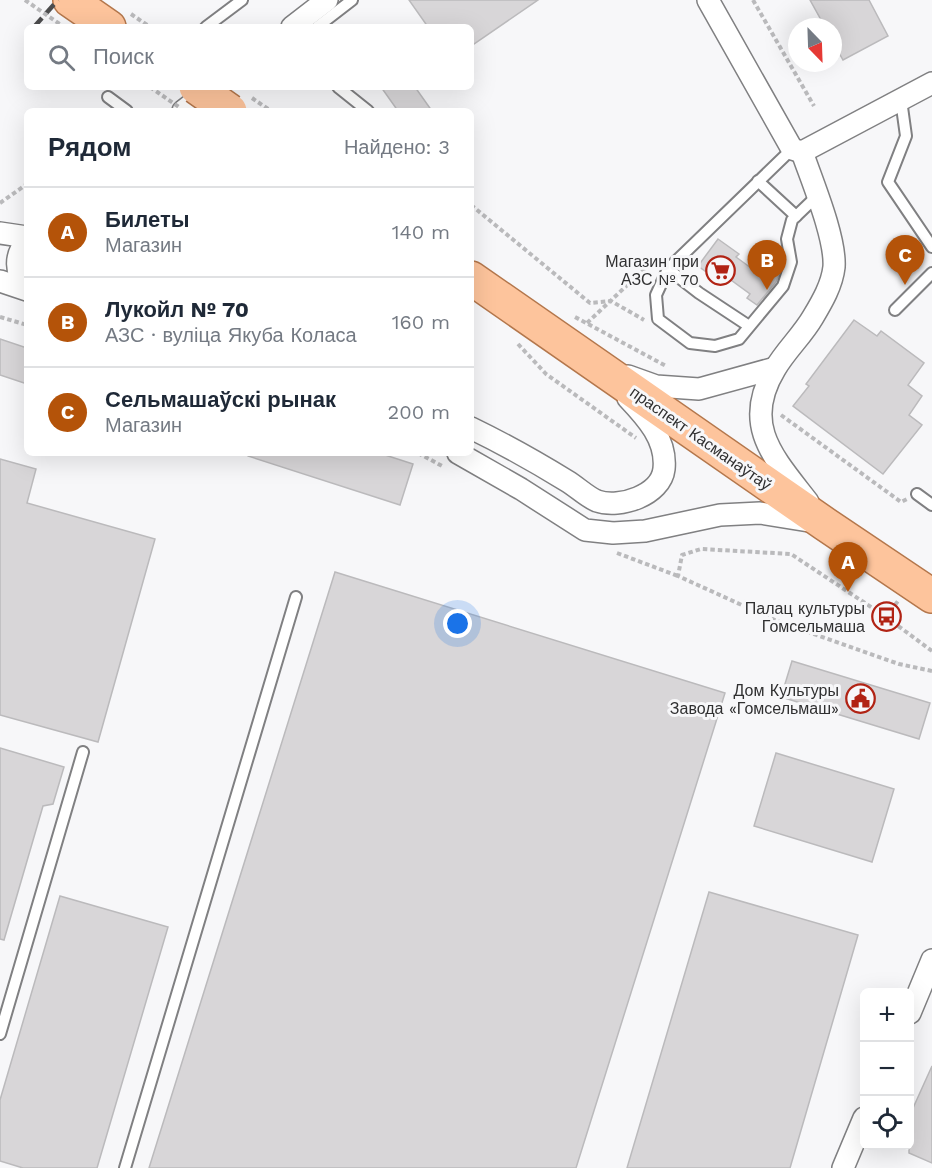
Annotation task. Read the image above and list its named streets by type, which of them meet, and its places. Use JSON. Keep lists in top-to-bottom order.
{
  "streets": {
    "main road": ["праспект Касманаўтаў"]
  },
  "places": {
    "supermarket": ["Магазин при АЗС № 70"],
    "bus stop": ["Палац культуры Гомсельмаша"],
    "public building": ["Дом Культуры Завода «Гомсельмаш»"]
  },
  "north": "bottom right",
  "page": {
    "search": "Поиск",
    "heading": ["Рядом", "Найдено: 3"],
    "list": [
      {
        "mark": "A",
        "name": "Билеты",
        "note": "Магазин",
        "value": "140 m"
      },
      {
        "mark": "B",
        "name": "Лукойл № 70",
        "note": "АЗС · вуліца Якуба Коласа",
        "value": "160 m"
      },
      {
        "mark": "C",
        "name": "Сельмашаўскі рынак",
        "note": "Магазин",
        "value": "200 m"
      }
    ],
    "pins": ["C", "B", "A"],
    "map_buttons": ["+", "−"]
  }
}
